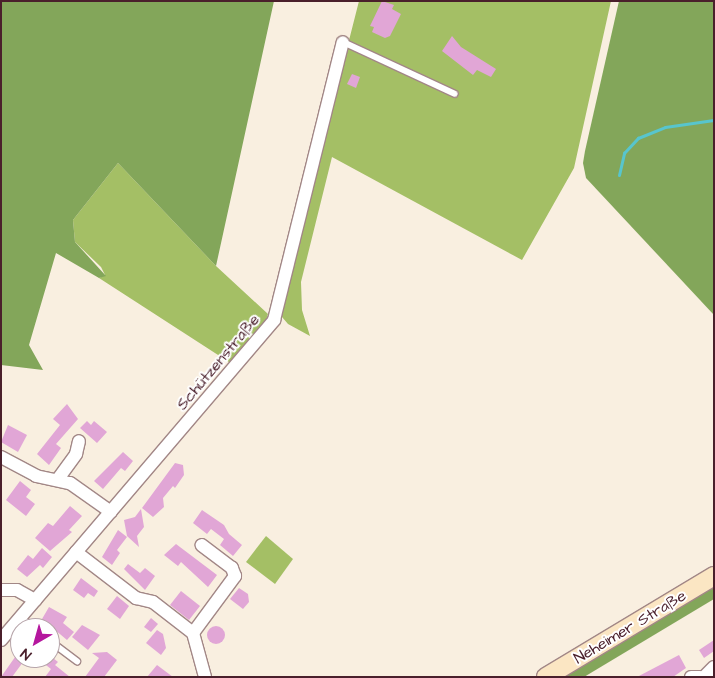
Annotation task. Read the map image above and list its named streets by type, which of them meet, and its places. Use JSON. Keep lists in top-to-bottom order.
{
  "streets": {
    "main road": ["Neheimer Straße"],
    "street": ["Schützenstraße"]
  },
  "north": "bottom left"
}
